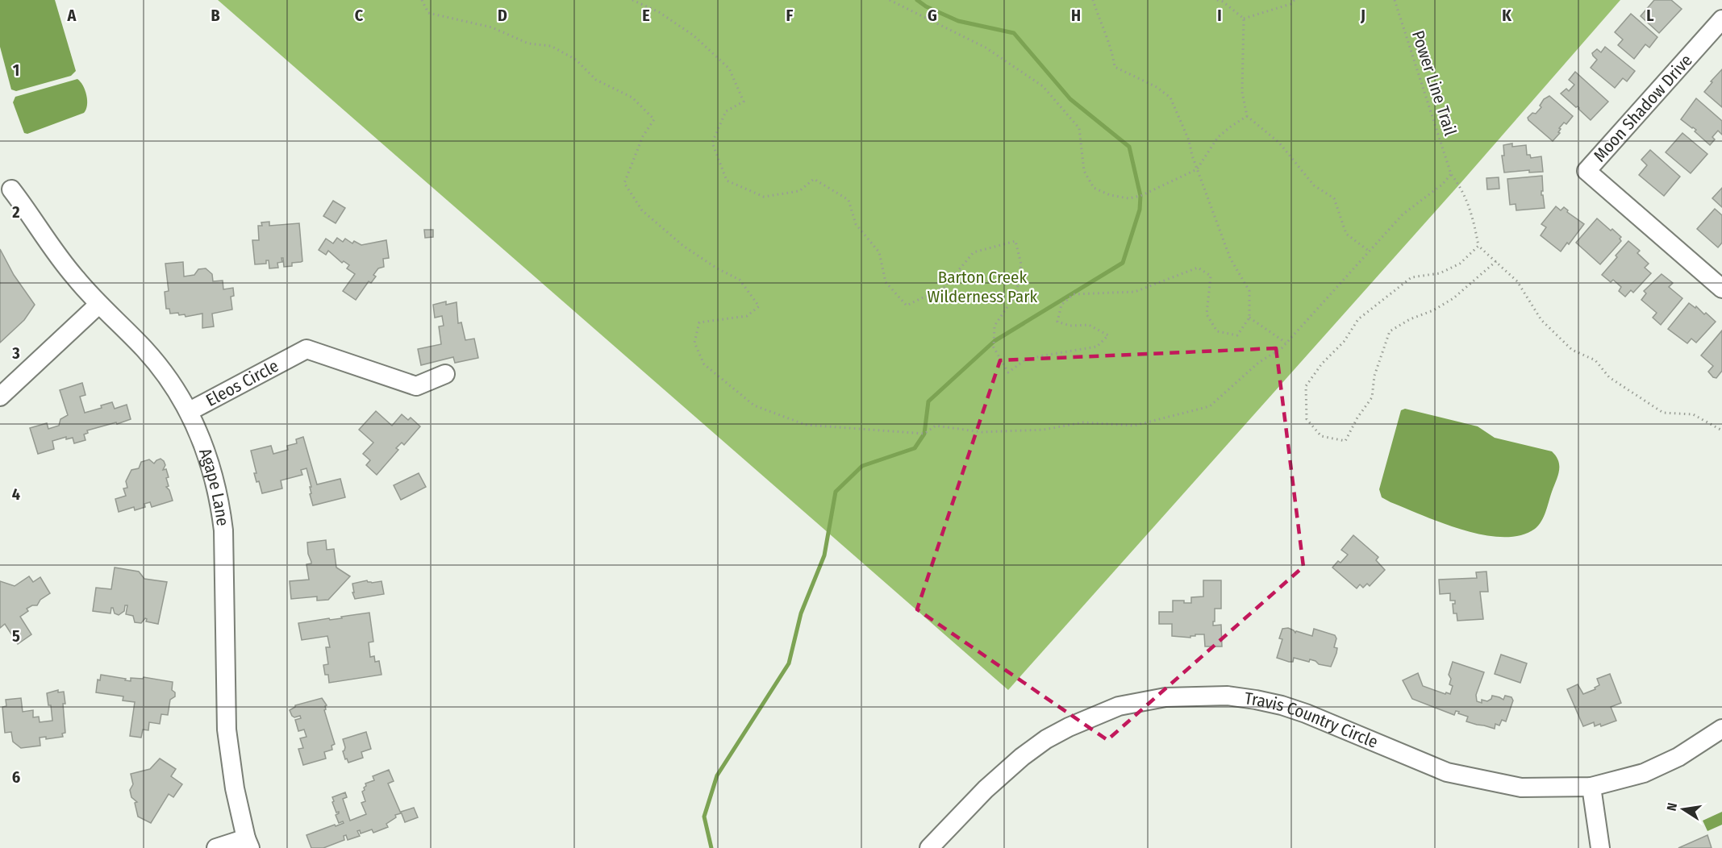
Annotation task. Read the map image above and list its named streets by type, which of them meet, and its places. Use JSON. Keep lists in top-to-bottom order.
{
  "streets": {
    "street": [
      "Moon Shadow Drive",
      "Eleos Circle",
      "Agape Lane",
      "Travis Country Circle"
    ],
    "path": ["Power Line Trail"]
  },
  "crossings": [
    ["Eleos Circle", "Agape Lane"]
  ],
  "parks": ["Barton Creek Wilderness Park"],
  "north": "left",
  "grid": {
    "columns": [
      "A",
      "B",
      "C",
      "D",
      "E",
      "F",
      "G",
      "H",
      "I",
      "J",
      "K",
      "L"
    ],
    "rows": [
      "1",
      "2",
      "3",
      "4",
      "5",
      "6"
    ]
  }
}
